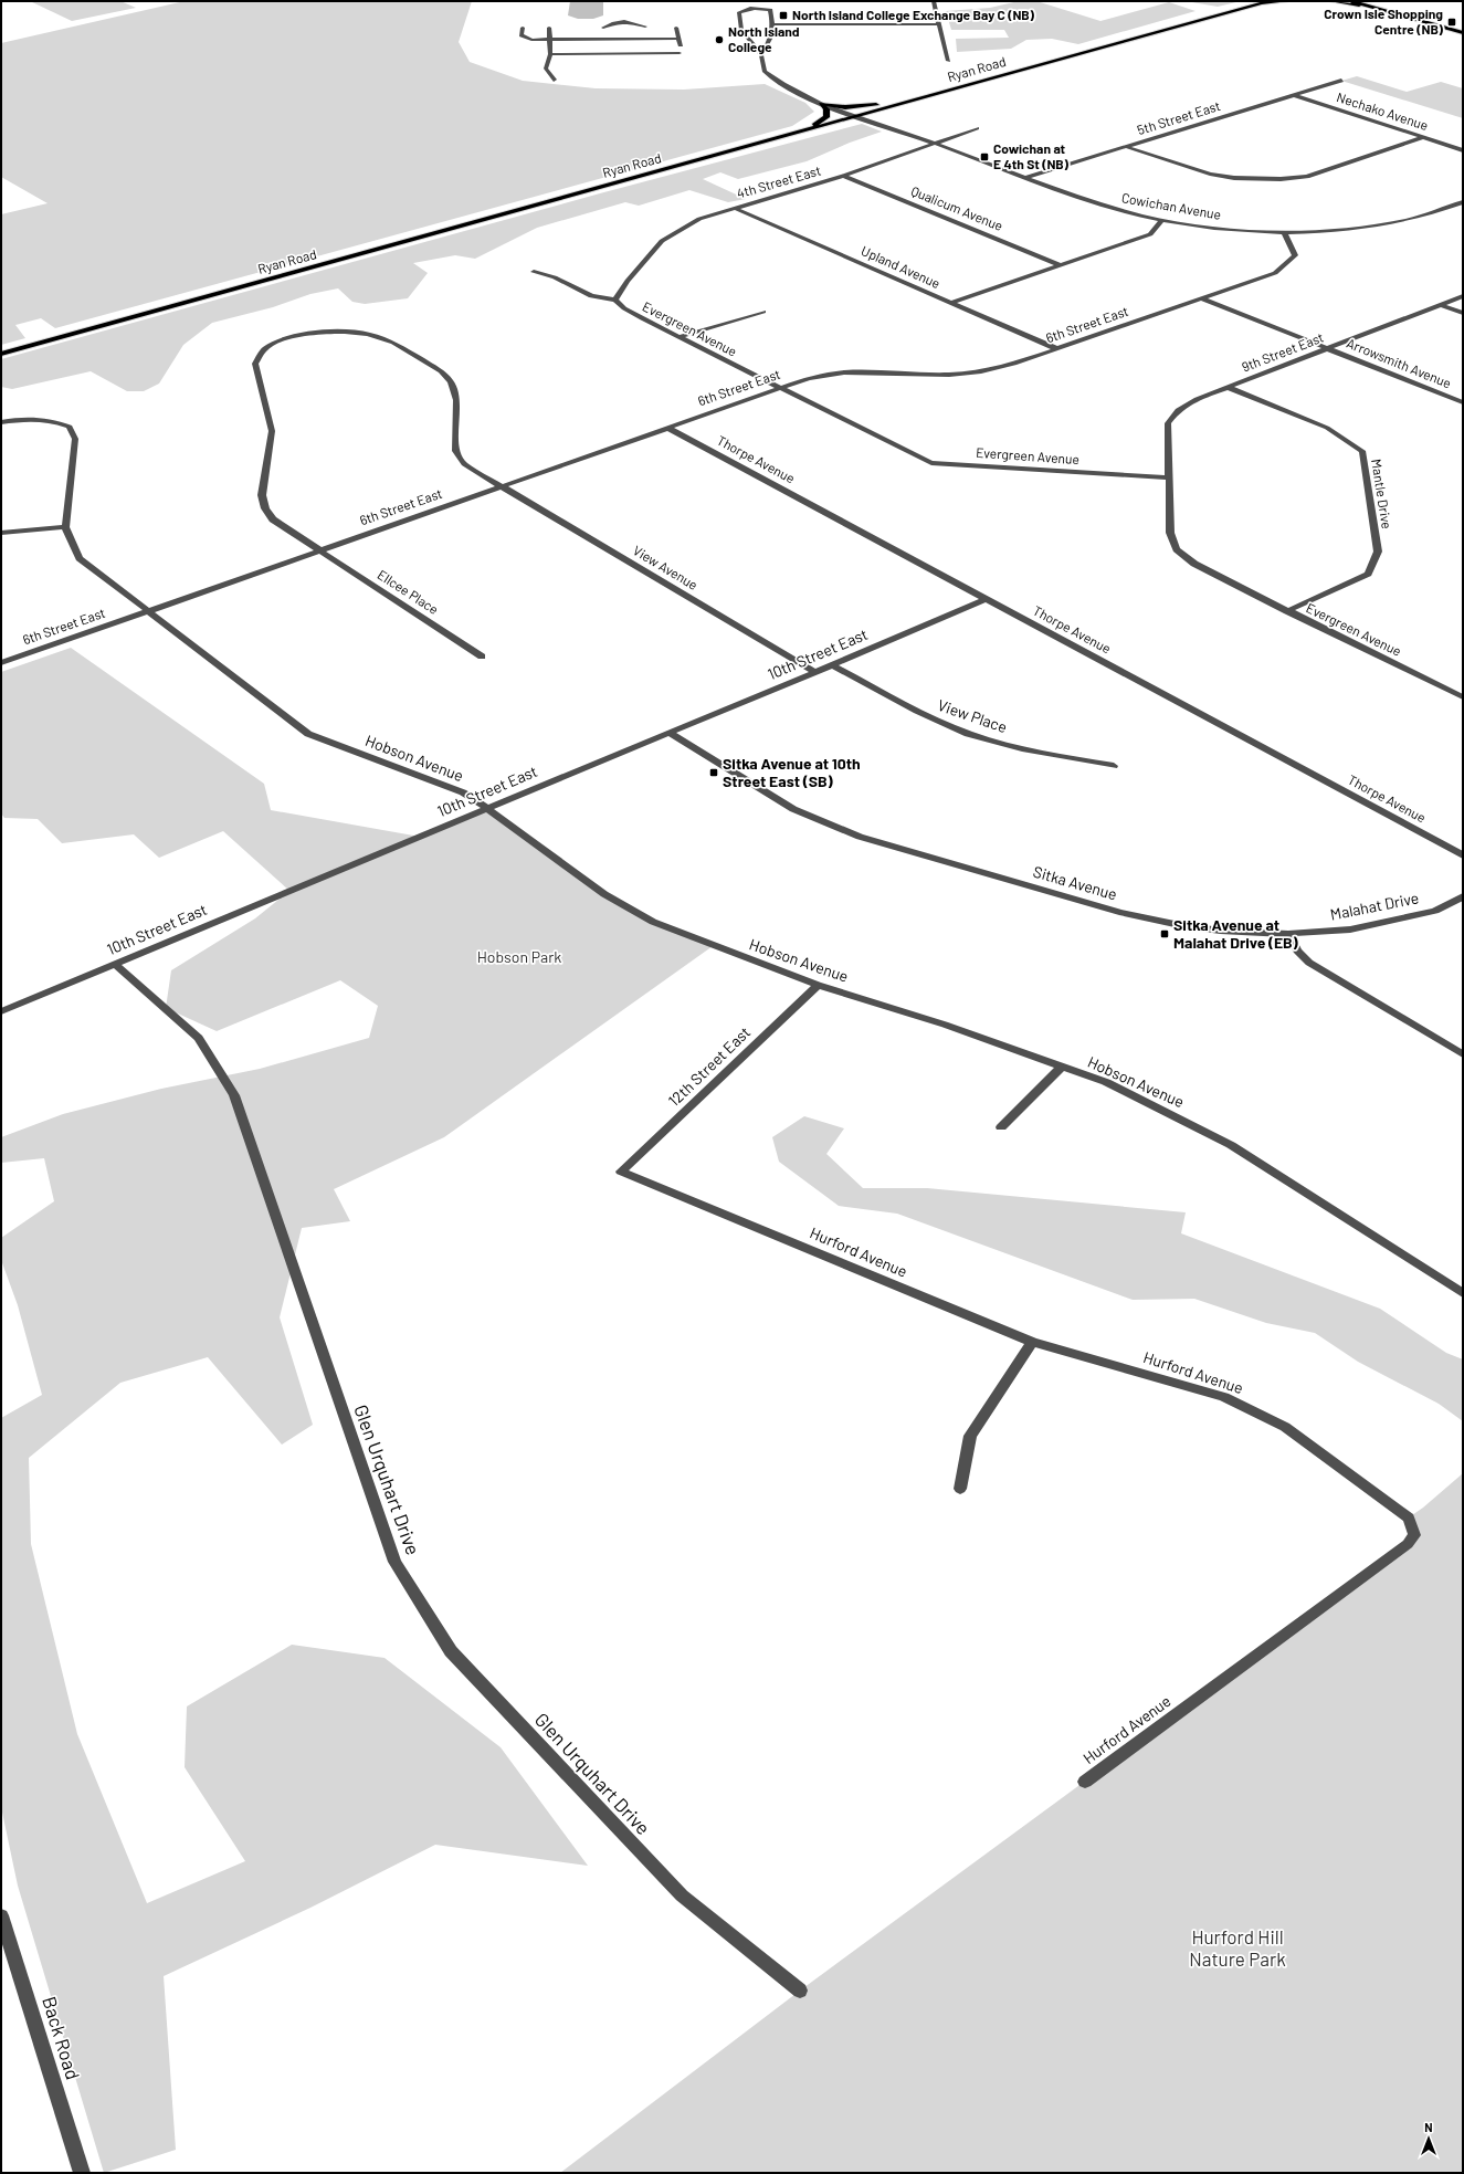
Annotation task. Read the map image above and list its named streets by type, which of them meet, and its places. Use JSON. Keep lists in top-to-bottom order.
{
  "streets": {
    "main road": ["Ryan Road"],
    "street": [
      "Nechako Avenue",
      "5th Street East",
      "4th Street East",
      "Cowichan Avenue",
      "Qualicum Avenue",
      "Upland Avenue",
      "6th Street East",
      "Evergreen Avenue",
      "9th Street East",
      "Arrowsmith Avenue",
      "Thorpe Avenue",
      "Mantle Drive",
      "View Avenue",
      "Ellcee Place",
      "10th Street East",
      "View Place",
      "Hobson Avenue",
      "Sitka Avenue",
      "Malahat Drive",
      "12th Street East",
      "Hurford Avenue",
      "Glen Urquhart Drive",
      "Back Road"
    ]
  },
  "crossings": [
    ["Ryan Road", "Cowichan Avenue"],
    ["Nechako Avenue", "5th Street East"],
    ["5th Street East", "Cowichan Avenue"],
    ["4th Street East", "Cowichan Avenue"],
    ["4th Street East", "Qualicum Avenue"],
    ["4th Street East", "Upland Avenue"],
    ["4th Street East", "Evergreen Avenue"],
    ["Cowichan Avenue", "6th Street East"],
    ["Upland Avenue", "6th Street East"],
    ["6th Street East", "Evergreen Avenue"],
    ["6th Street East", "Arrowsmith Avenue"],
    ["6th Street East", "Thorpe Avenue"],
    ["6th Street East", "View Avenue"],
    ["6th Street East", "Ellcee Place"],
    ["6th Street East", "Hobson Avenue"],
    ["Evergreen Avenue", "9th Street East"],
    ["Evergreen Avenue", "Mantle Drive"],
    ["9th Street East", "Arrowsmith Avenue"],
    ["9th Street East", "Mantle Drive"],
    ["Thorpe Avenue", "10th Street East"],
    ["View Avenue", "Ellcee Place"],
    ["View Avenue", "10th Street East"],
    ["10th Street East", "View Place"],
    ["10th Street East", "Hobson Avenue"],
    ["10th Street East", "Sitka Avenue"],
    ["10th Street East", "Glen Urquhart Drive"],
    ["Hobson Avenue", "12th Street East"],
    ["Sitka Avenue", "Malahat Drive"],
    ["12th Street East", "Hurford Avenue"]
  ],
  "parks": ["Hobson Park", "Hurford Hill Nature Park"],
  "places": {
    "transit": [
      "North Island College Exchange Bay C (NB)",
      "Crown Isle Shopping Centre (NB)",
      "Cowichan at E 4th St (NB)",
      "Sitka Avenue at 10th Street East (SB)",
      "Sitka Avenue at Malahat Drive (EB)"
    ],
    "other": ["North Island College"]
  },
  "north": "top"
}
